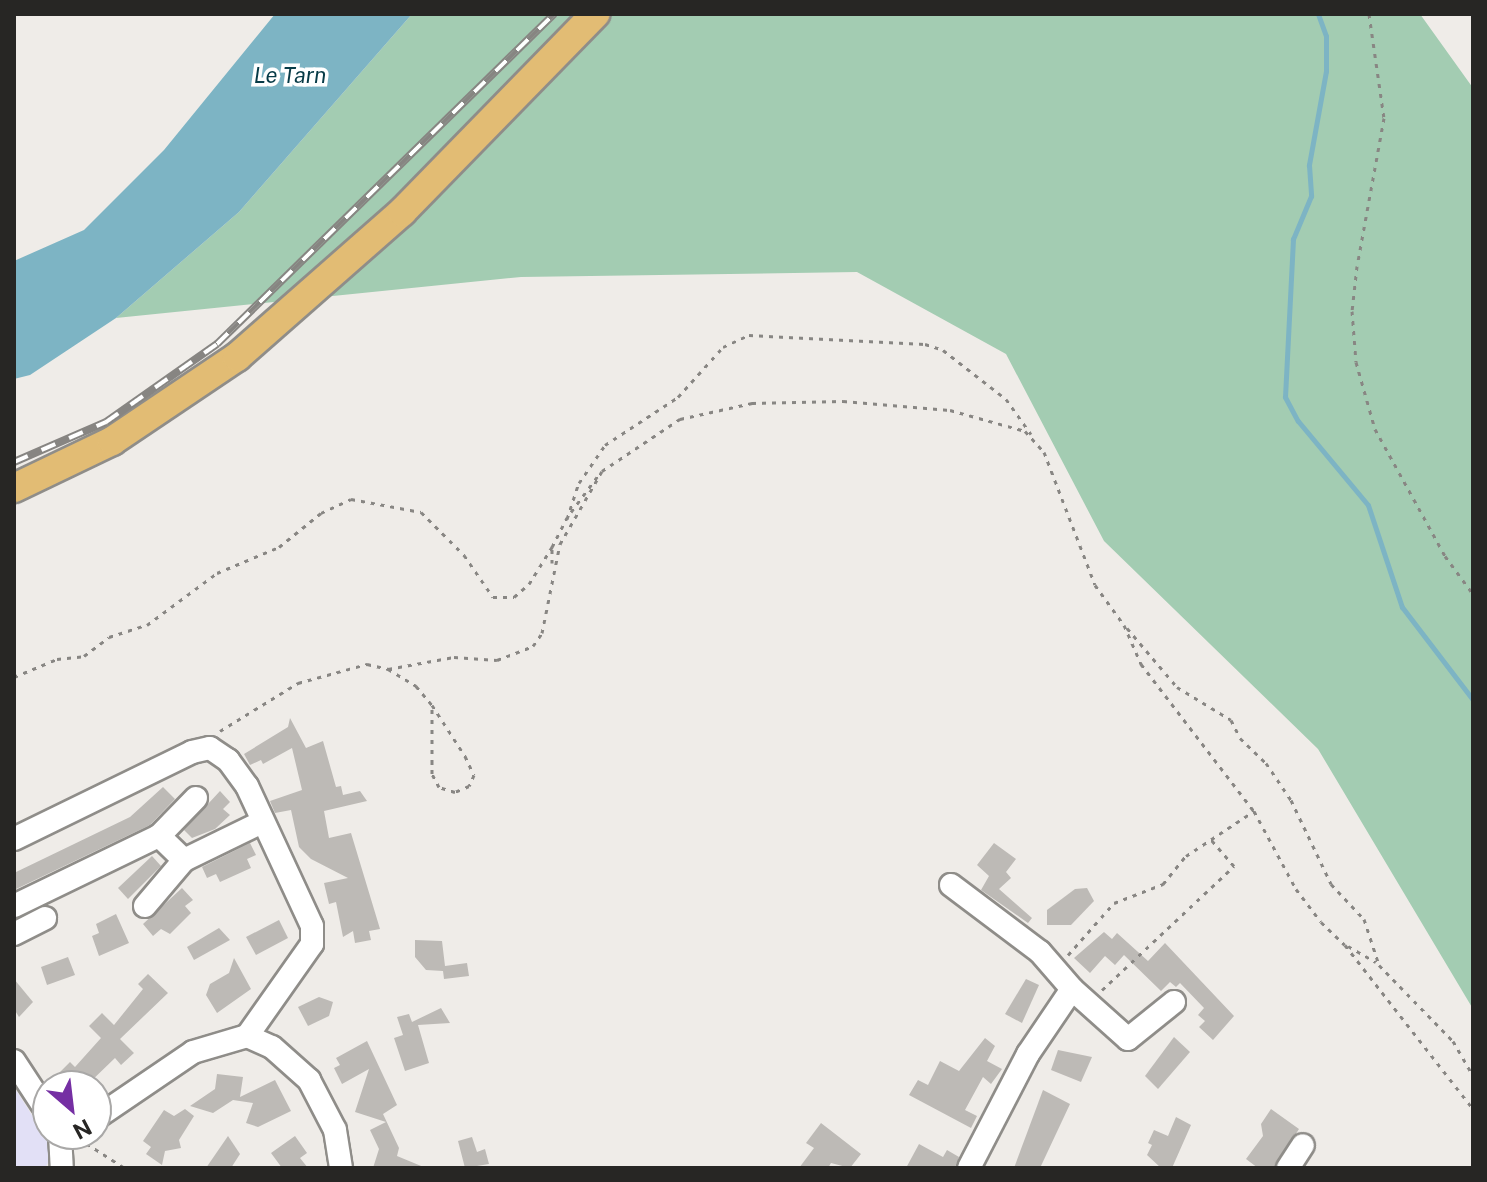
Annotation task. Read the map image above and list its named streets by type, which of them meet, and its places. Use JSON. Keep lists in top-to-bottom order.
{
  "water": ["Le Tarn"],
  "north": "bottom right"
}
